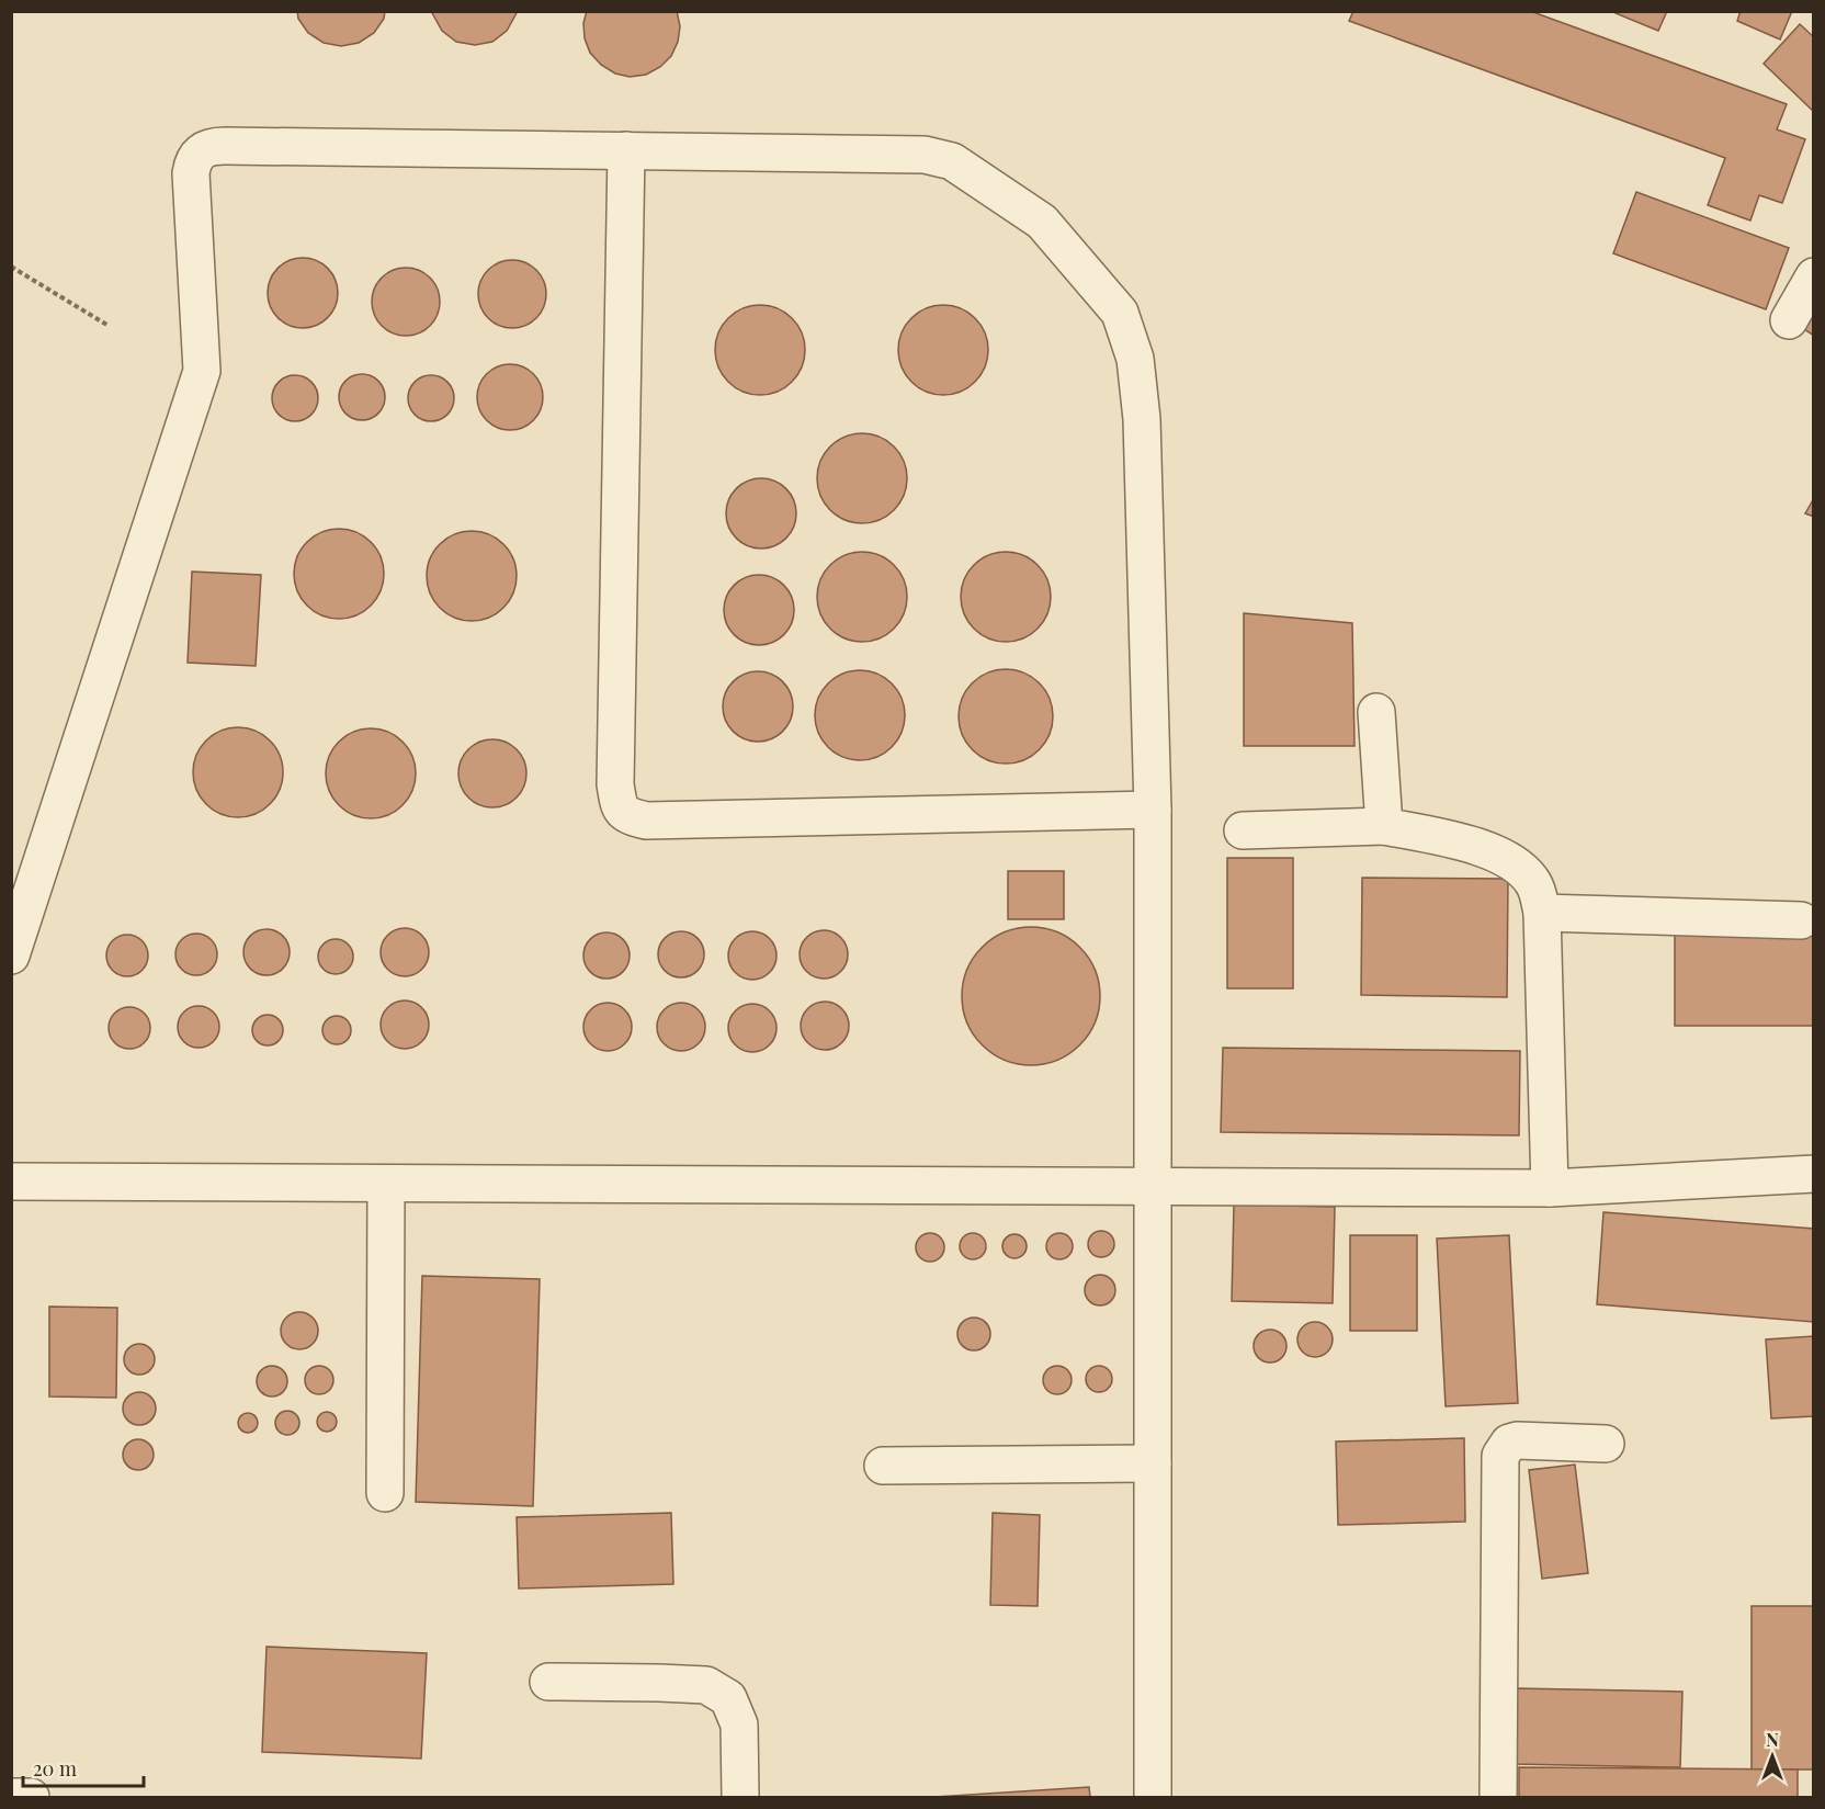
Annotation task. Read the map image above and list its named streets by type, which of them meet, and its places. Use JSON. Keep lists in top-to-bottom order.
{
  "scale_bar": "20 m",
  "north": "top"
}
